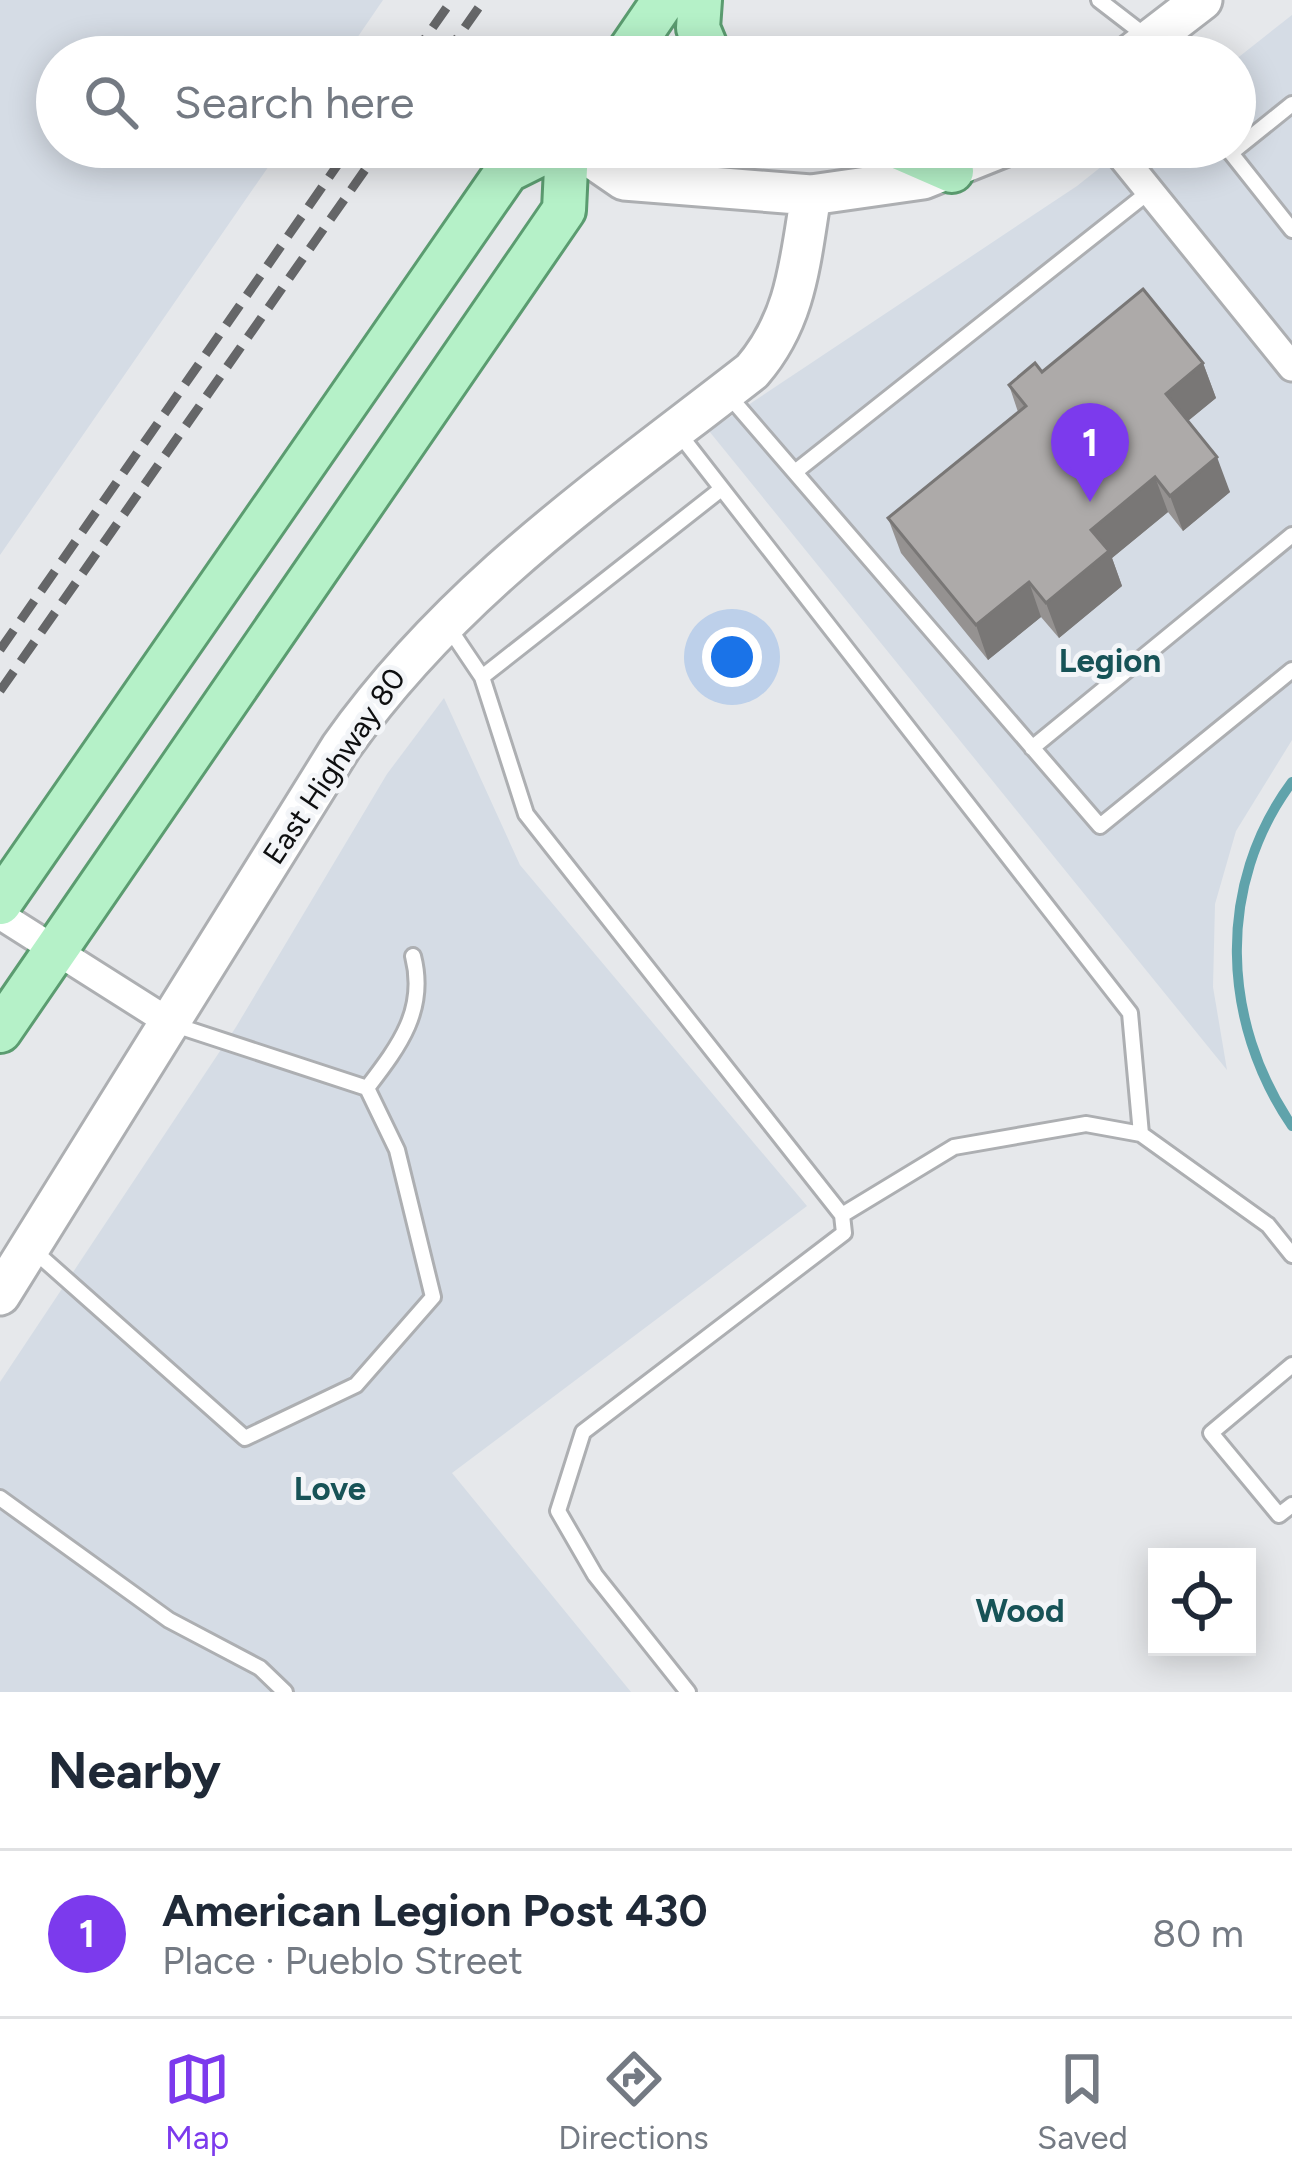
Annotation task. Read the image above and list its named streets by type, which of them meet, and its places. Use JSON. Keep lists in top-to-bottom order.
{
  "streets": {
    "street": ["East Highway 80"]
  },
  "districts": ["Legion", "Love", "Wood"],
  "page": {
    "search": "Search here",
    "pins": "1",
    "heading": "Nearby",
    "list": [
      {
        "mark": "1",
        "name": "American Legion Post 430",
        "note": "Place · Pueblo Street",
        "value": "80 m"
      }
    ],
    "nav": ["Map", "Directions", "Saved"]
  }
}
